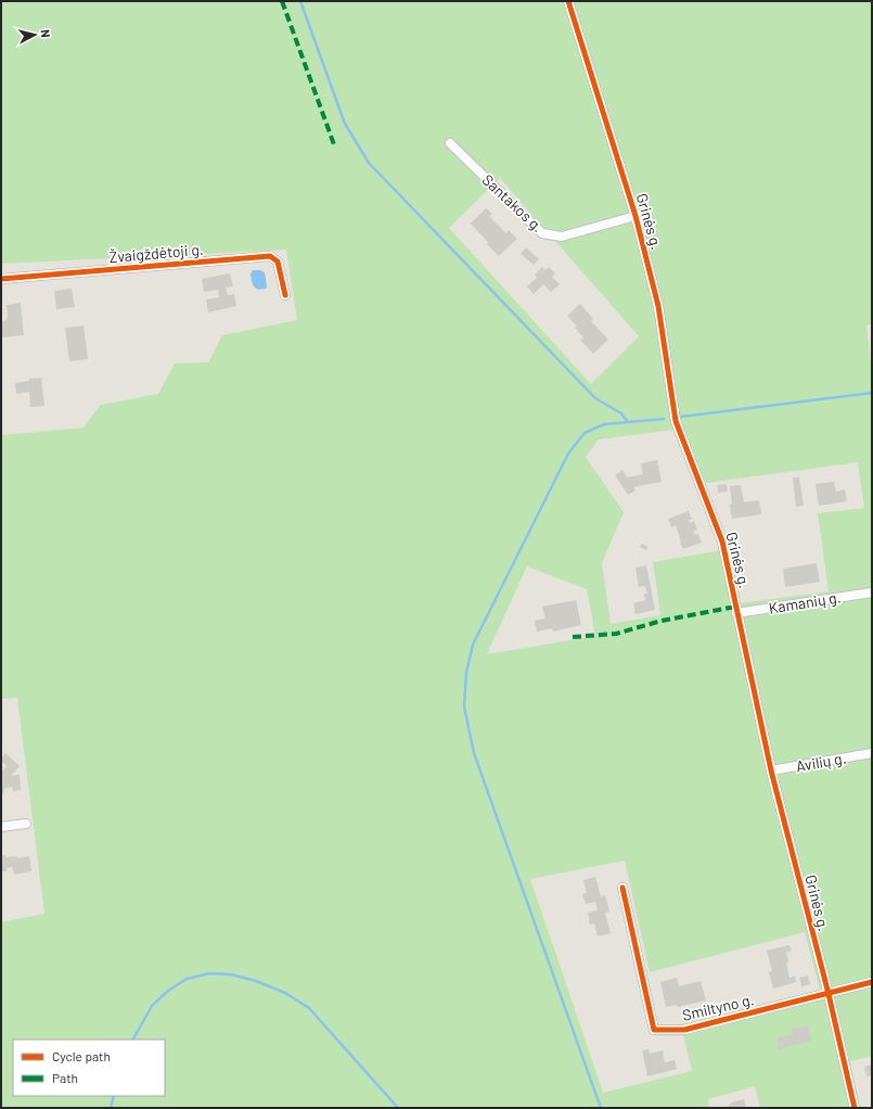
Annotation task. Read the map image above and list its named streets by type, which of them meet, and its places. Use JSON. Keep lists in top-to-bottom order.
{
  "streets": {
    "street": [
      "Santakos g.",
      "Grinės g.",
      "Žvaigždėtoji g.",
      "Kamanių g.",
      "Avilių g.",
      "Smiltyno g."
    ]
  },
  "crossings": [
    ["Santakos g.", "Grinės g."],
    ["Grinės g.", "Kamanių g."],
    ["Grinės g.", "Avilių g."],
    ["Grinės g.", "Smiltyno g."]
  ],
  "legend": ["Cycle path", "Path"],
  "north": "right"
}
